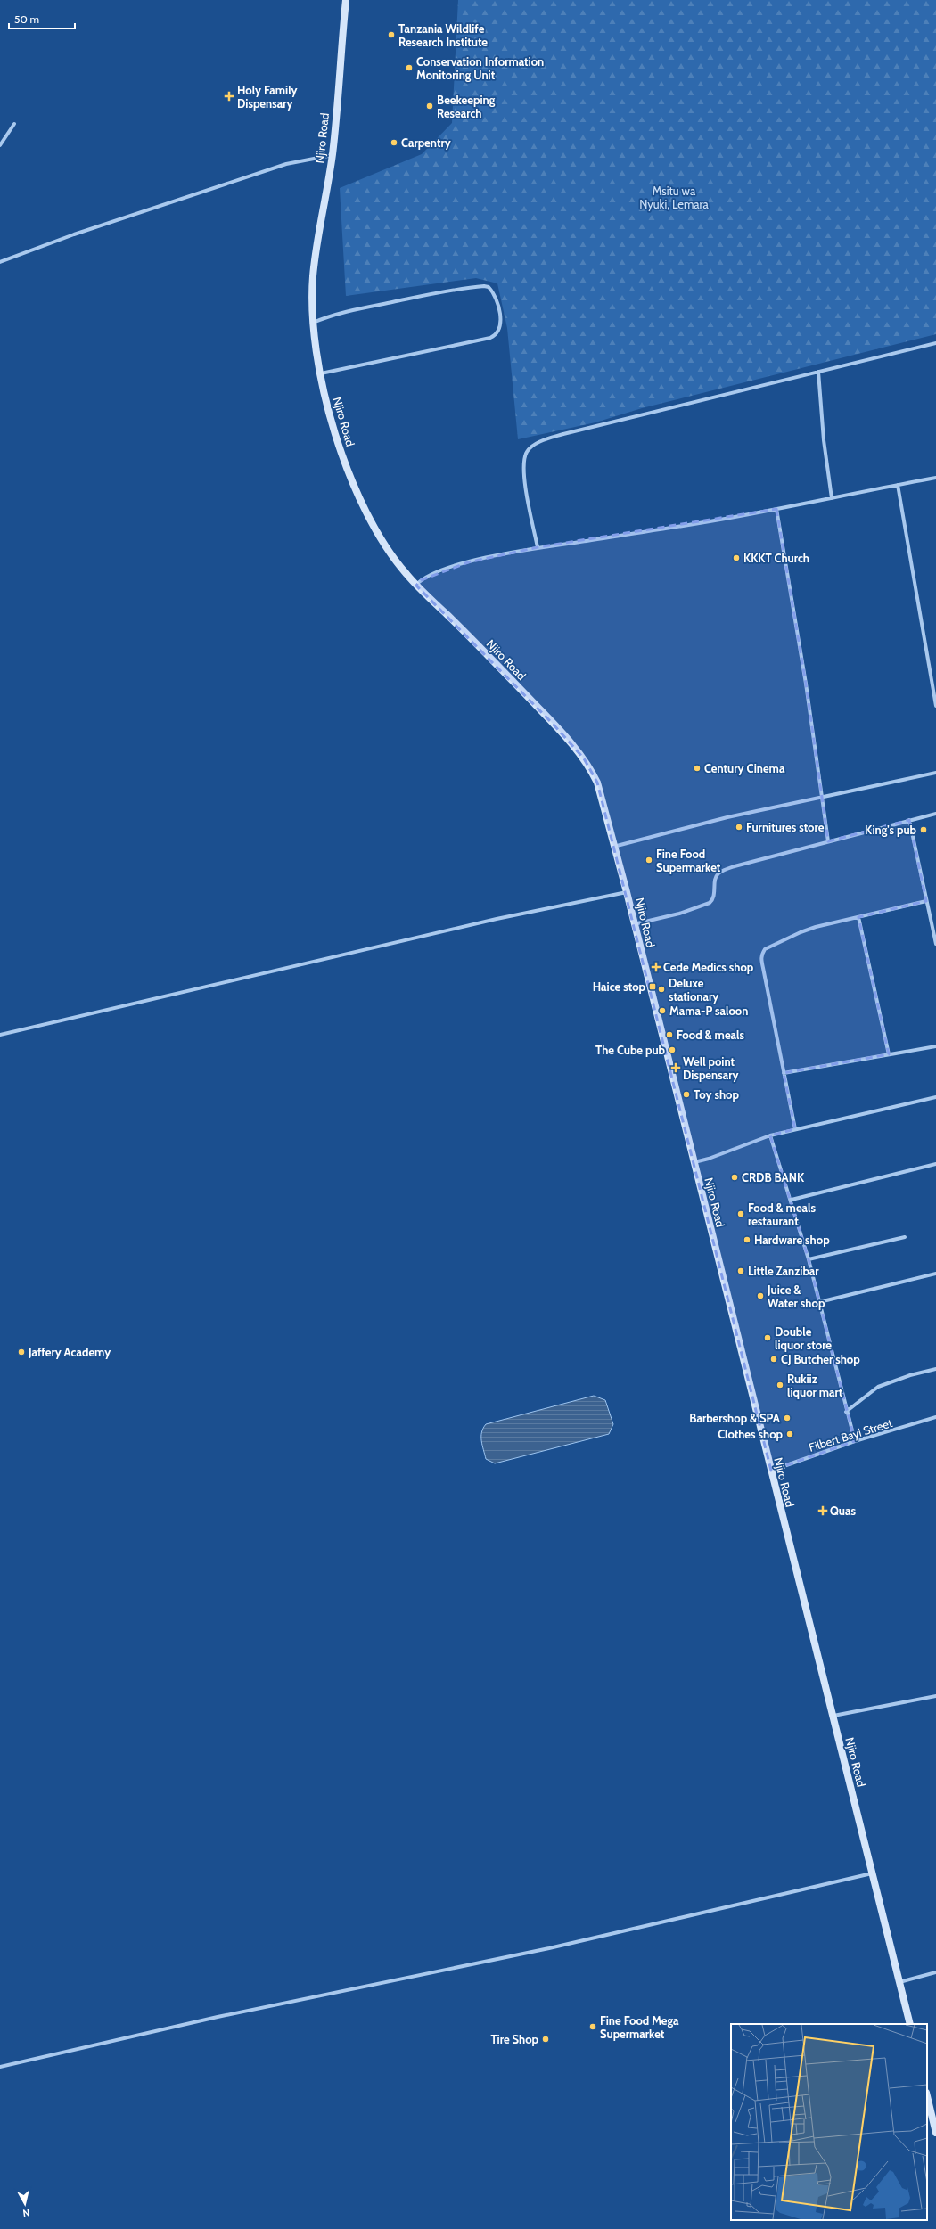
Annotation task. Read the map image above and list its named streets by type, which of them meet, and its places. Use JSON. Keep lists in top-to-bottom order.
{
  "streets": {
    "street": ["Njiro Road", "Filbert Bayi Street"]
  },
  "crossings": [
    ["Njiro Road", "Filbert Bayi Street"]
  ],
  "parks": ["Msitu wa Nyuki, Lemara"],
  "places": {
    "other": [
      "Tanzania Wildlife Research Institute",
      "Conservation Information Monitoring Unit",
      "Beekeeping Research",
      "Carpentry",
      "KKKT Church",
      "Century Cinema",
      "Furnitures store",
      "King's pub",
      "Fine Food Supermarket",
      "Deluxe stationary",
      "Mama-P saloon",
      "Food & meals",
      "The Cube pub",
      "Toy shop",
      "CRDB BANK",
      "Food & meals restaurant",
      "Hardware shop",
      "Little Zanzibar",
      "Juice & Water shop",
      "Double liquor store",
      "Jaffery Academy",
      "CJ Butcher shop",
      "Rukiiz liquor mart",
      "Barbershop & SPA",
      "Clothes shop",
      "Fine Food Mega Supermarket",
      "Tire Shop"
    ],
    "health": [
      "Holy Family Dispensary",
      "Cede Medics shop",
      "Well point Dispensary",
      "Quas"
    ],
    "transit": ["Haice stop"]
  },
  "scale_bar": "50 m",
  "north": "bottom"
}
